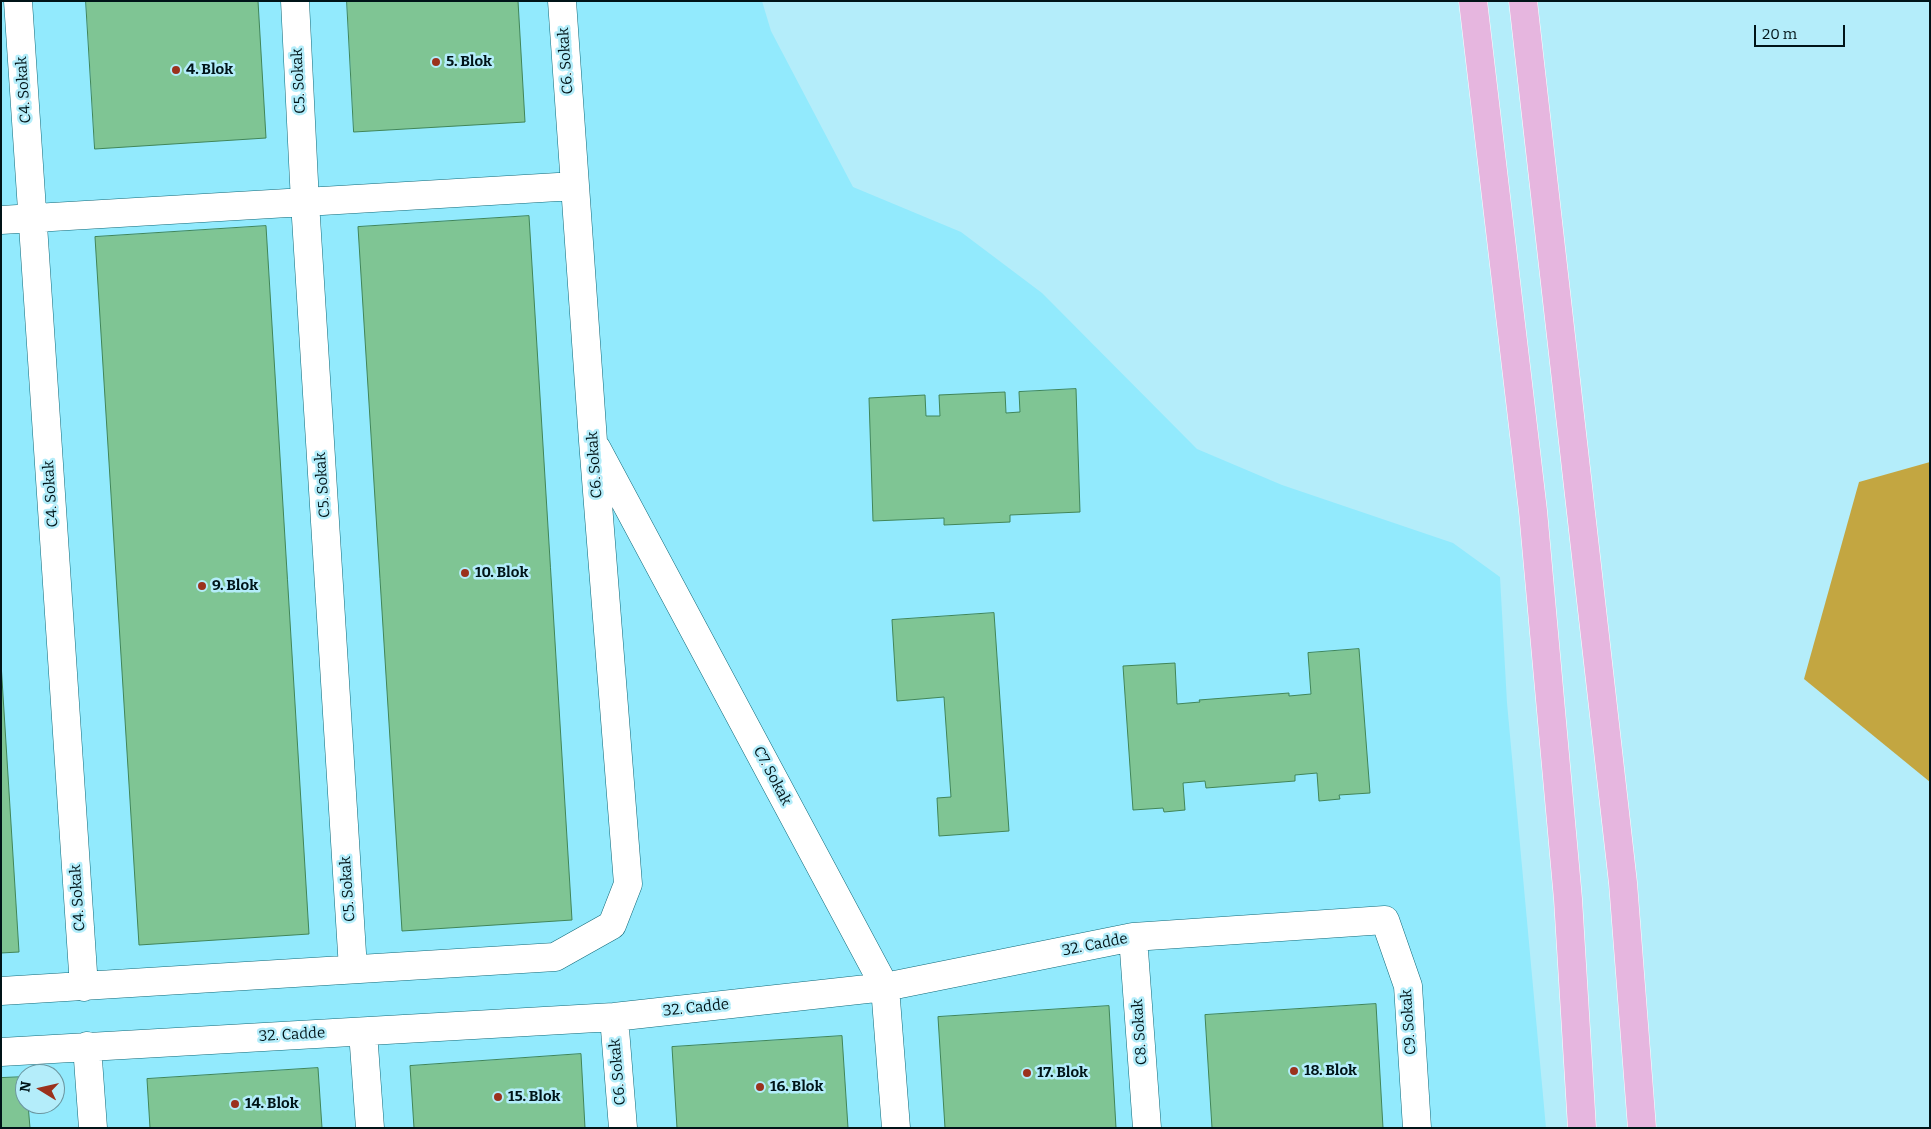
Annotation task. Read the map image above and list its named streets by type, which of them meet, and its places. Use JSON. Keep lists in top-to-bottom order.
{
  "streets": {
    "street": [
      "C6. Sokak",
      "C5. Sokak",
      "C4. Sokak",
      "C7. Sokak",
      "32. Cadde",
      "C9. Sokak",
      "C8. Sokak"
    ]
  },
  "crossings": [
    ["C6. Sokak", "C5. Sokak"],
    ["C6. Sokak", "C7. Sokak"],
    ["C6. Sokak", "32. Cadde"],
    ["C7. Sokak", "32. Cadde"],
    ["32. Cadde", "C9. Sokak"],
    ["32. Cadde", "C8. Sokak"]
  ],
  "places": [
    "5. Blok",
    "4. Blok",
    "10. Blok",
    "9. Blok",
    "18. Blok",
    "17. Blok",
    "16. Blok",
    "15. Blok",
    "14. Blok"
  ],
  "scale_bar": "20 m",
  "north": "left"
}
